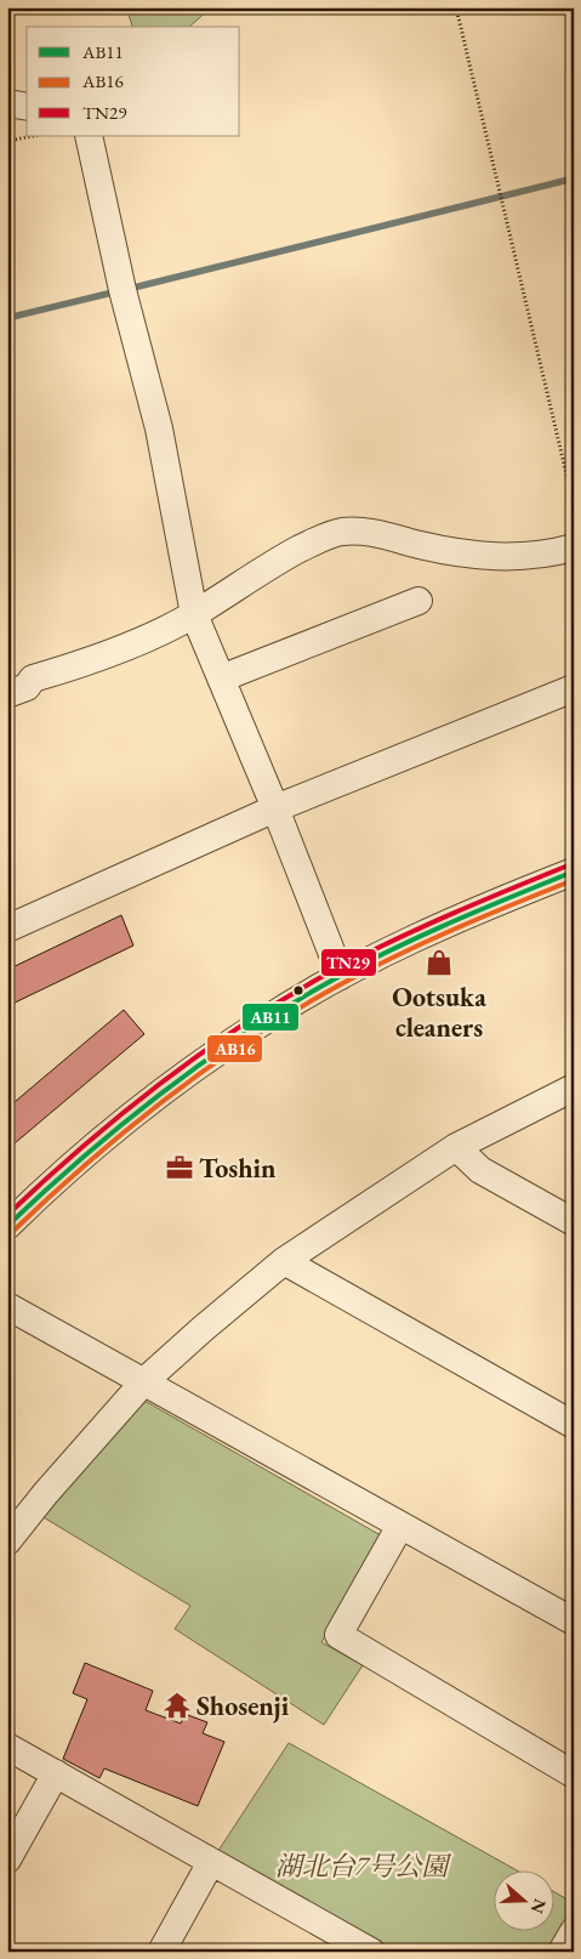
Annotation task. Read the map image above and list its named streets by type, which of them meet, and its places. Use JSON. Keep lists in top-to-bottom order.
{
  "parks": ["湖北台7号公園"],
  "places": {
    "shop": ["Ootsuka cleaners"],
    "office": ["Toshin"],
    "temple": ["Shosenji"]
  },
  "lines": ["transit line TN29", "transit line AB11", "transit line AB16"],
  "legend": ["AB11", "AB16", "TN29"],
  "north": "right"
}
